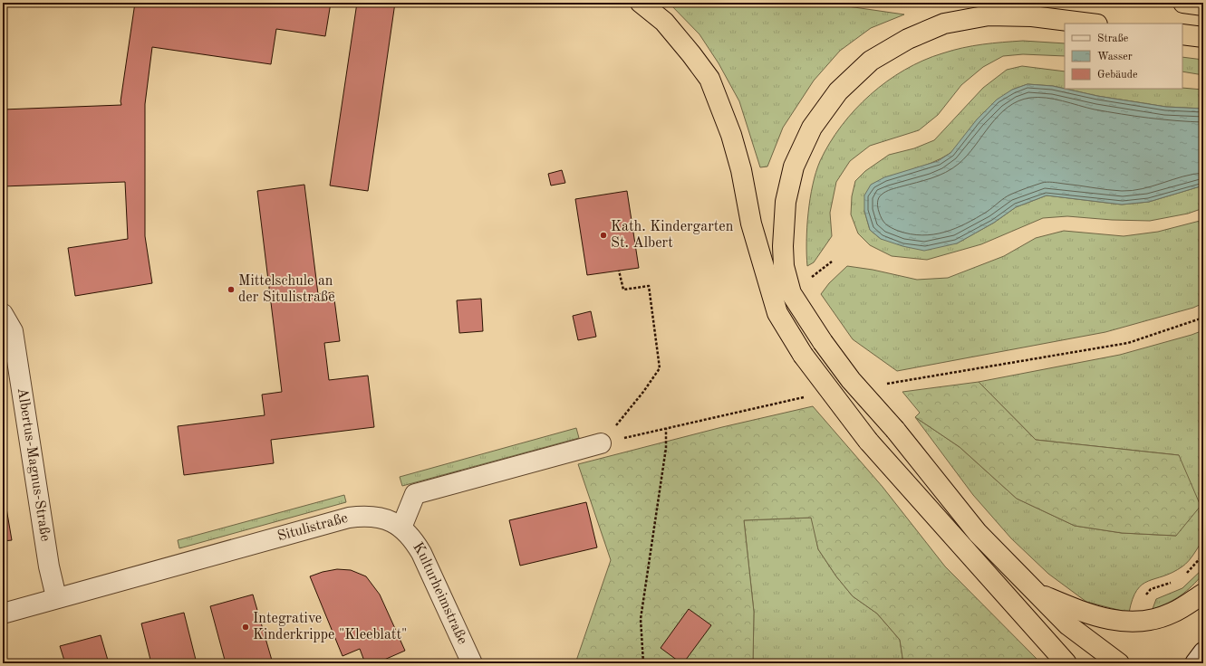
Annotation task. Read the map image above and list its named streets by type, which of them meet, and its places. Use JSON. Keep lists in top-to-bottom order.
{
  "streets": {
    "street": ["Albertus-Magnus-Straße", "Situlistraße", "Kulturheimstraße"]
  },
  "crossings": [
    ["Albertus-Magnus-Straße", "Situlistraße"],
    ["Situlistraße", "Kulturheimstraße"]
  ],
  "places": ["Kath. Kindergarten St. Albert", "Mittelschule an der Situlistraße", "Integrative Kinderkrippe \"Kleeblatt\""],
  "legend": ["Straße", "Wasser", "Gebäude"]
}
